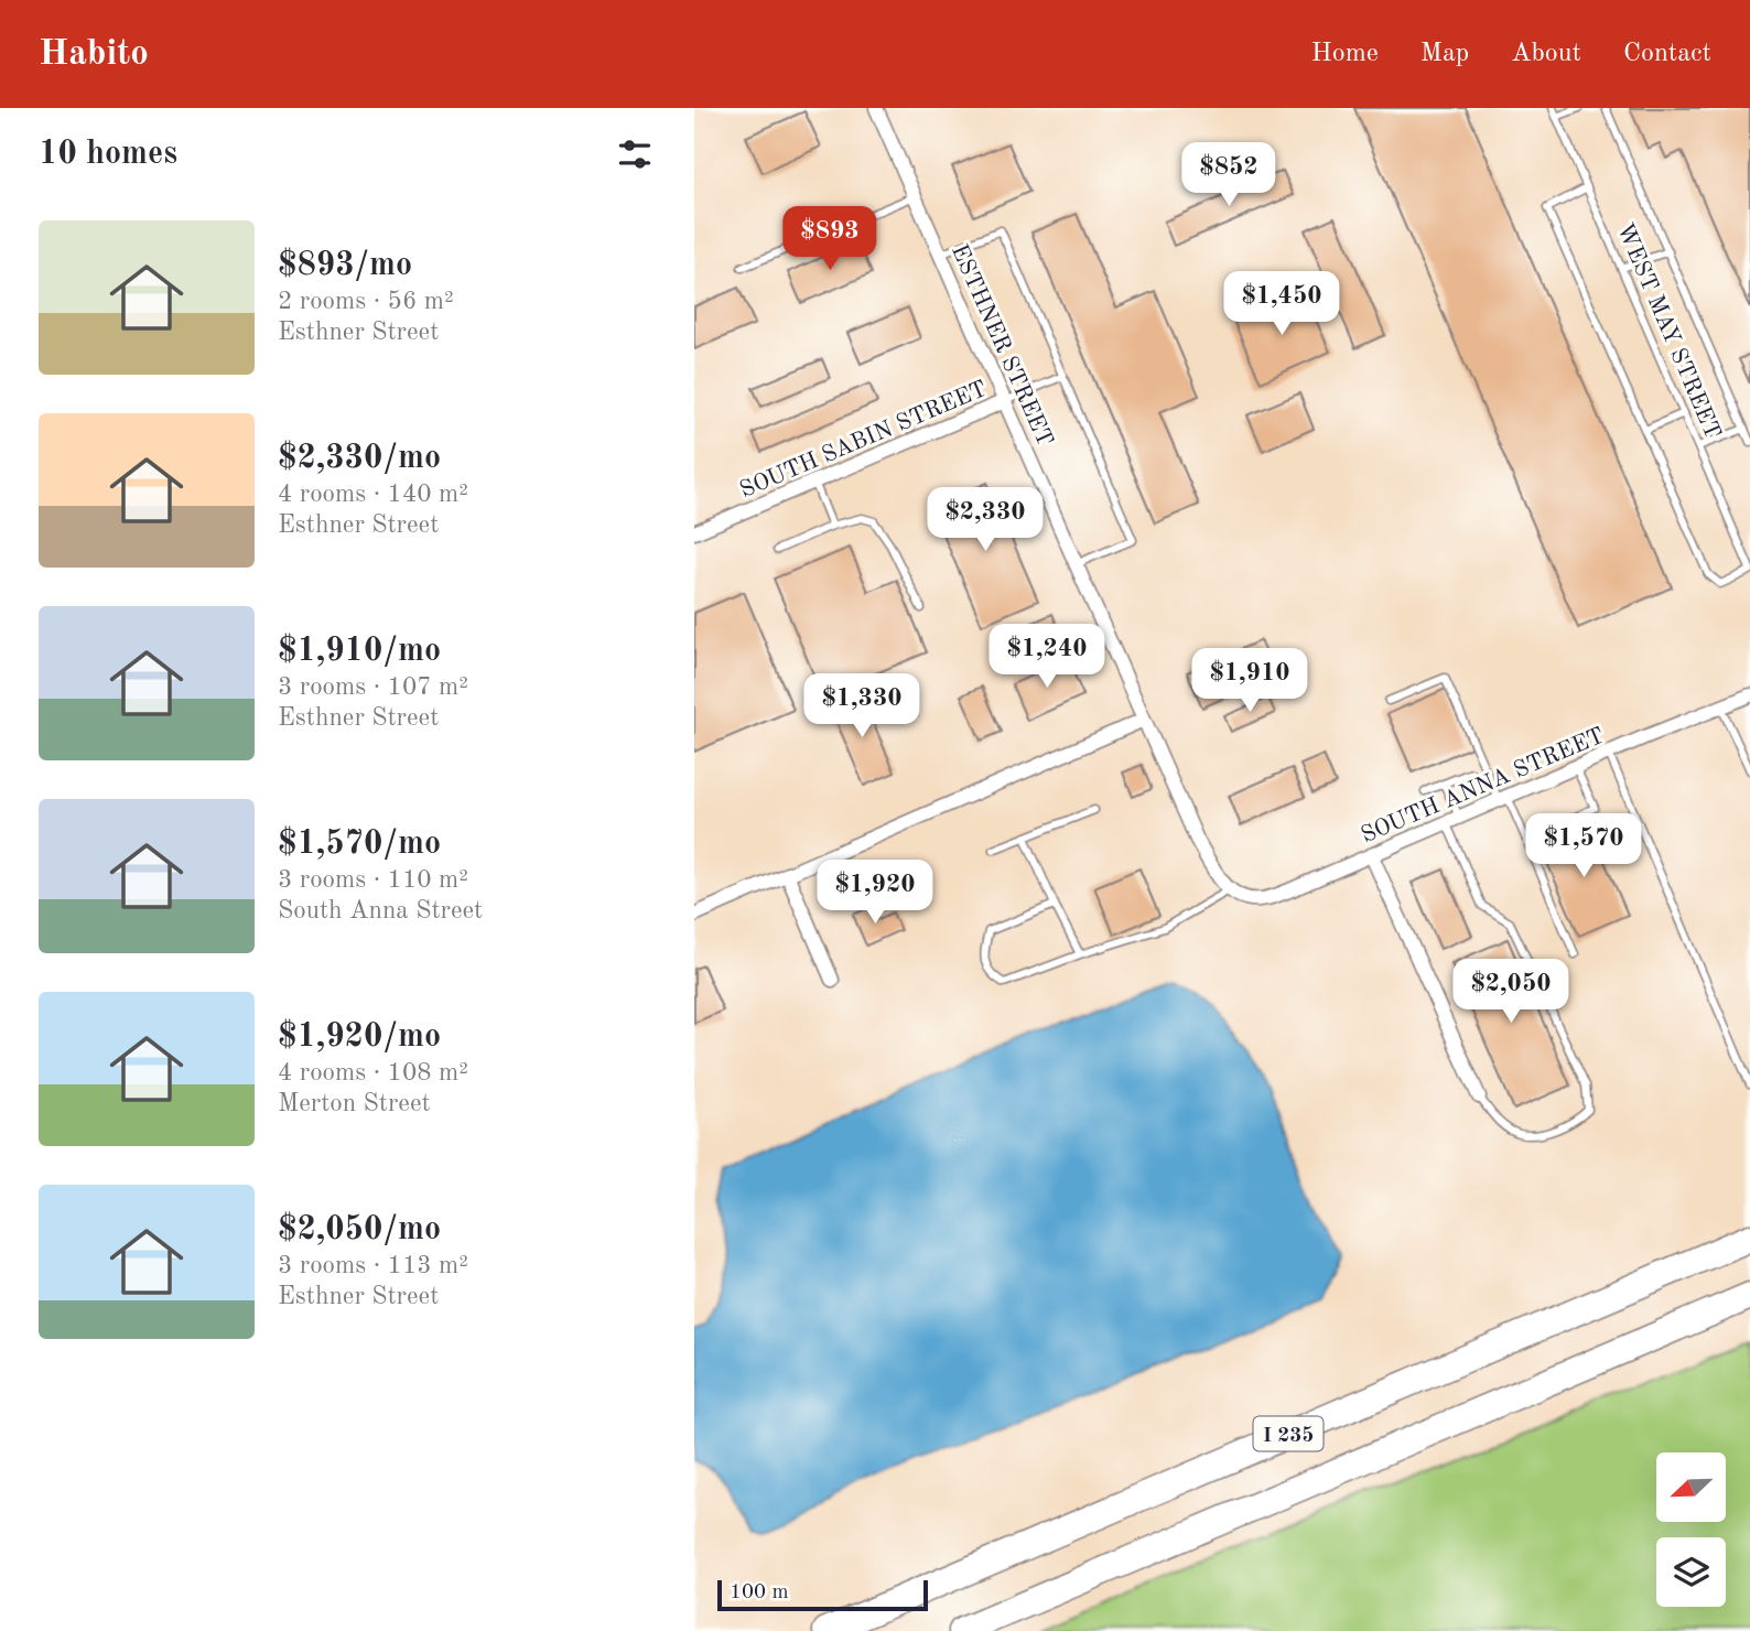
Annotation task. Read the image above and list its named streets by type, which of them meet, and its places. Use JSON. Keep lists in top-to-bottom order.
{
  "streets": {
    "highway": ["I 235"],
    "street": ["ESTHNER STREET", "SOUTH SABIN STREET", "SOUTH ANNA STREET"],
    "lane": ["WEST MAY STREET"]
  },
  "crossings": [
    ["ESTHNER STREET", "SOUTH SABIN STREET"],
    ["ESTHNER STREET", "SOUTH ANNA STREET"]
  ],
  "scale_bar": "100 m",
  "north": "bottom left",
  "page": {
    "header": "Habito",
    "nav": [
      "Home",
      "Map",
      "About",
      "Contact"
    ],
    "heading": "10 homes",
    "price": [
      "$852",
      "$893",
      "$1,450",
      "$2,330",
      "$1,240",
      "$1,910",
      "$1,330",
      "$1,570",
      "$1,920",
      "$2,050"
    ],
    "list": [
      {
        "name": "$893/mo",
        "note": "2 rooms · 56 m² · Esthner Street"
      },
      {
        "name": "$2,330/mo",
        "note": "4 rooms · 140 m² · Esthner Street"
      },
      {
        "name": "$1,910/mo",
        "note": "3 rooms · 107 m² · Esthner Street"
      },
      {
        "name": "$1,570/mo",
        "note": "3 rooms · 110 m² · South Anna Street"
      },
      {
        "name": "$1,920/mo",
        "note": "4 rooms · 108 m² · Merton Street"
      },
      {
        "name": "$2,050/mo",
        "note": "3 rooms · 113 m² · Esthner Street"
      }
    ],
    "scale": "100 m"
  }
}
